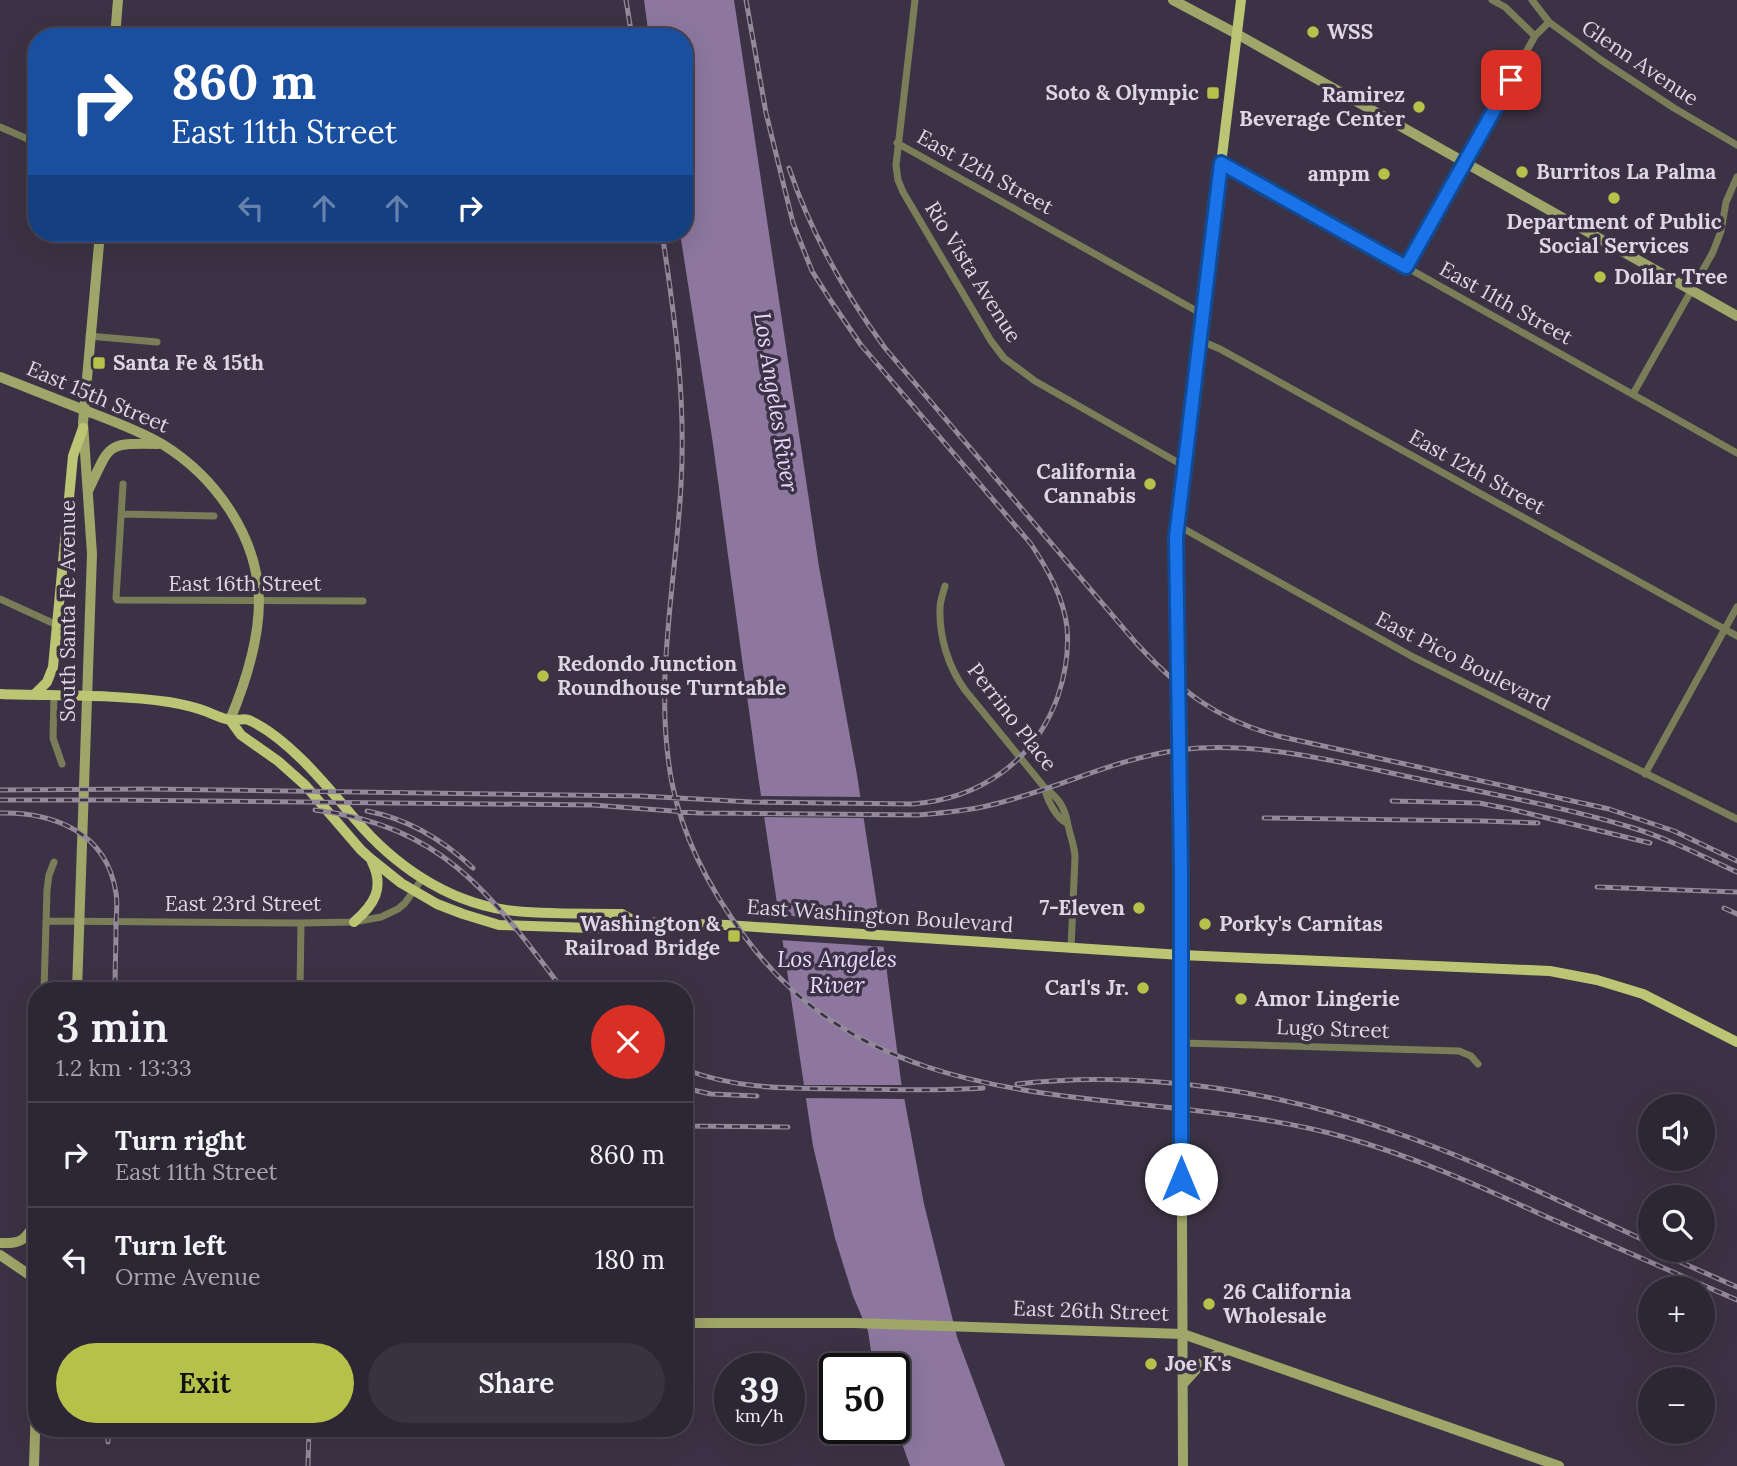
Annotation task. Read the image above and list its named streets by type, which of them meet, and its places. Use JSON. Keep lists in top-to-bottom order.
{
  "streets": {
    "main road": [
      "East 15th Street",
      "South Santa Fe Avenue",
      "East Washington Boulevard",
      "East 26th Street"
    ],
    "street": [
      "Glenn Avenue",
      "East 12th Street",
      "Rio Vista Avenue",
      "East 11th Street",
      "East 16th Street",
      "East Pico Boulevard",
      "Perrino Place",
      "East 23rd Street",
      "Lugo Street"
    ]
  },
  "crossings": [
    ["East 12th Street", "Rio Vista Avenue"],
    ["East 15th Street", "East 16th Street"],
    ["East 15th Street", "South Santa Fe Avenue"],
    ["East 15th Street", "East Washington Boulevard"],
    ["South Santa Fe Avenue", "East Washington Boulevard"],
    ["Perrino Place", "East Washington Boulevard"],
    ["East 23rd Street", "East Washington Boulevard"]
  ],
  "water": ["Los Angeles River"],
  "places": {
    "other": [
      "WSS",
      "Ramirez Beverage Center",
      "Burritos La Palma",
      "ampm",
      "Department of Public Social Services",
      "Dollar Tree",
      "California Cannabis",
      "Redondo Junction Roundhouse Turntable",
      "7-Eleven",
      "Porky's Carnitas",
      "Carl's Jr.",
      "Amor Lingerie",
      "26 California Wholesale",
      "Joe K's"
    ],
    "transit": ["Soto & Olympic", "Santa Fe & 15th", "Washington & Railroad Bridge"]
  },
  "page": {
    "turn": ["860 m", "East 11th Street"],
    "heading": ["3 min", "1.2 km · 13:33"],
    "map_buttons": ["+", "−"],
    "list": [
      {
        "name": "Turn right",
        "note": "East 11th Street",
        "value": "860 m"
      },
      {
        "name": "Turn left",
        "note": "Orme Avenue",
        "value": "180 m"
      }
    ],
    "buttons": ["Exit", "Share"],
    "speed": "39 km/h",
    "limit": "50"
  }
}
